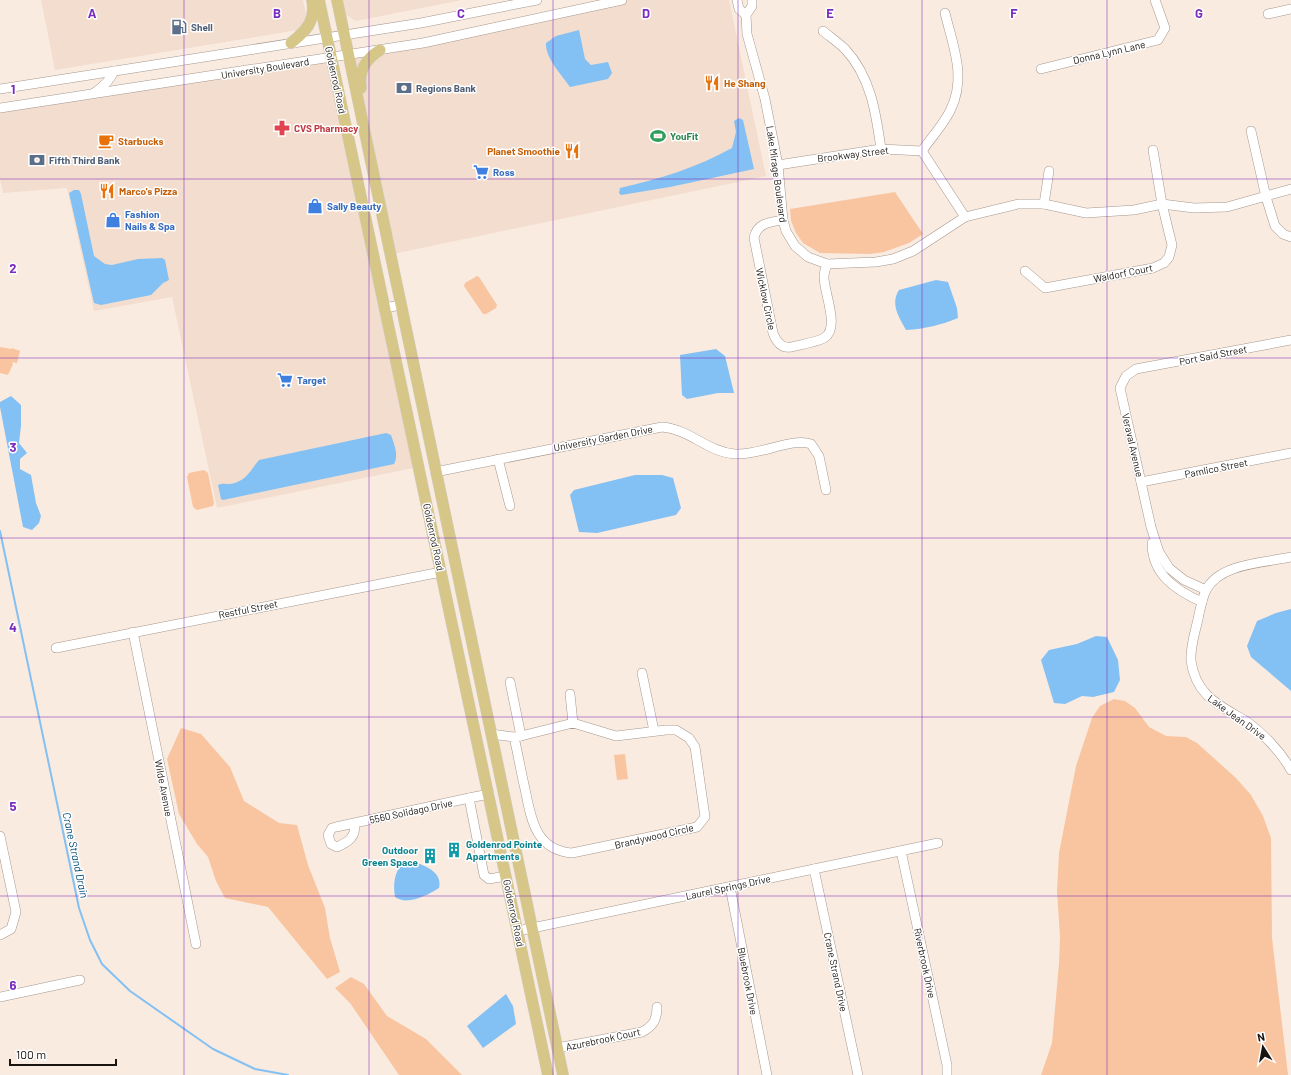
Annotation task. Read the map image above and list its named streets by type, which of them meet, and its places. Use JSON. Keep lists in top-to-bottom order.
{
  "streets": {
    "main road": ["Goldenrod Road"],
    "street": [
      "Donna Lynn Lane",
      "University Boulevard",
      "Brookway Street",
      "Lake Mirage Boulevard",
      "Waldorf Court",
      "Wicklow Circle",
      "Port Said Street",
      "University Garden Drive",
      "Veraval Avenue",
      "Pamlico Street",
      "Restful Street",
      "Lake Jean Drive",
      "Wilde Avenue",
      "5560 Solidago Drive",
      "Brandywood Circle",
      "Laurel Springs Drive",
      "Riverbrook Drive",
      "Crane Strand Drive",
      "Bluebrook Drive",
      "Azurebrook Court"
    ]
  },
  "crossings": [
    ["University Boulevard", "Goldenrod Road"],
    ["Goldenrod Road", "University Garden Drive"],
    ["Goldenrod Road", "Restful Street"],
    ["Goldenrod Road", "5560 Solidago Drive"],
    ["Goldenrod Road", "Laurel Springs Drive"],
    ["Goldenrod Road", "Azurebrook Court"],
    ["Brookway Street", "Lake Mirage Boulevard"],
    ["Lake Mirage Boulevard", "Waldorf Court"],
    ["Lake Mirage Boulevard", "Wicklow Circle"],
    ["Port Said Street", "Veraval Avenue"],
    ["Veraval Avenue", "Pamlico Street"],
    ["Veraval Avenue", "Lake Jean Drive"],
    ["Restful Street", "Wilde Avenue"],
    ["Laurel Springs Drive", "Riverbrook Drive"],
    ["Laurel Springs Drive", "Crane Strand Drive"],
    ["Laurel Springs Drive", "Bluebrook Drive"]
  ],
  "water": ["Crane Strand Drain"],
  "places": {
    "fuel station": ["Shell"],
    "restaurant": ["He Shang", "Planet Smoothie", "Marco's Pizza"],
    "bank": ["Regions Bank", "Fifth Third Bank"],
    "pharmacy": ["CVS Pharmacy"],
    "sports": ["YouFit"],
    "cafe": ["Starbucks"],
    "supermarket": ["Ross", "Target"],
    "shop": ["Sally Beauty", "Fashion Nails & Spa"],
    "building": ["Goldenrod Pointe Apartments", "Outdoor Green Space"]
  },
  "scale_bar": "100 m",
  "north": "top",
  "grid": {
    "columns": [
      "A",
      "B",
      "C",
      "D",
      "E",
      "F",
      "G"
    ],
    "rows": [
      "1",
      "2",
      "3",
      "4",
      "5",
      "6"
    ]
  }
}
